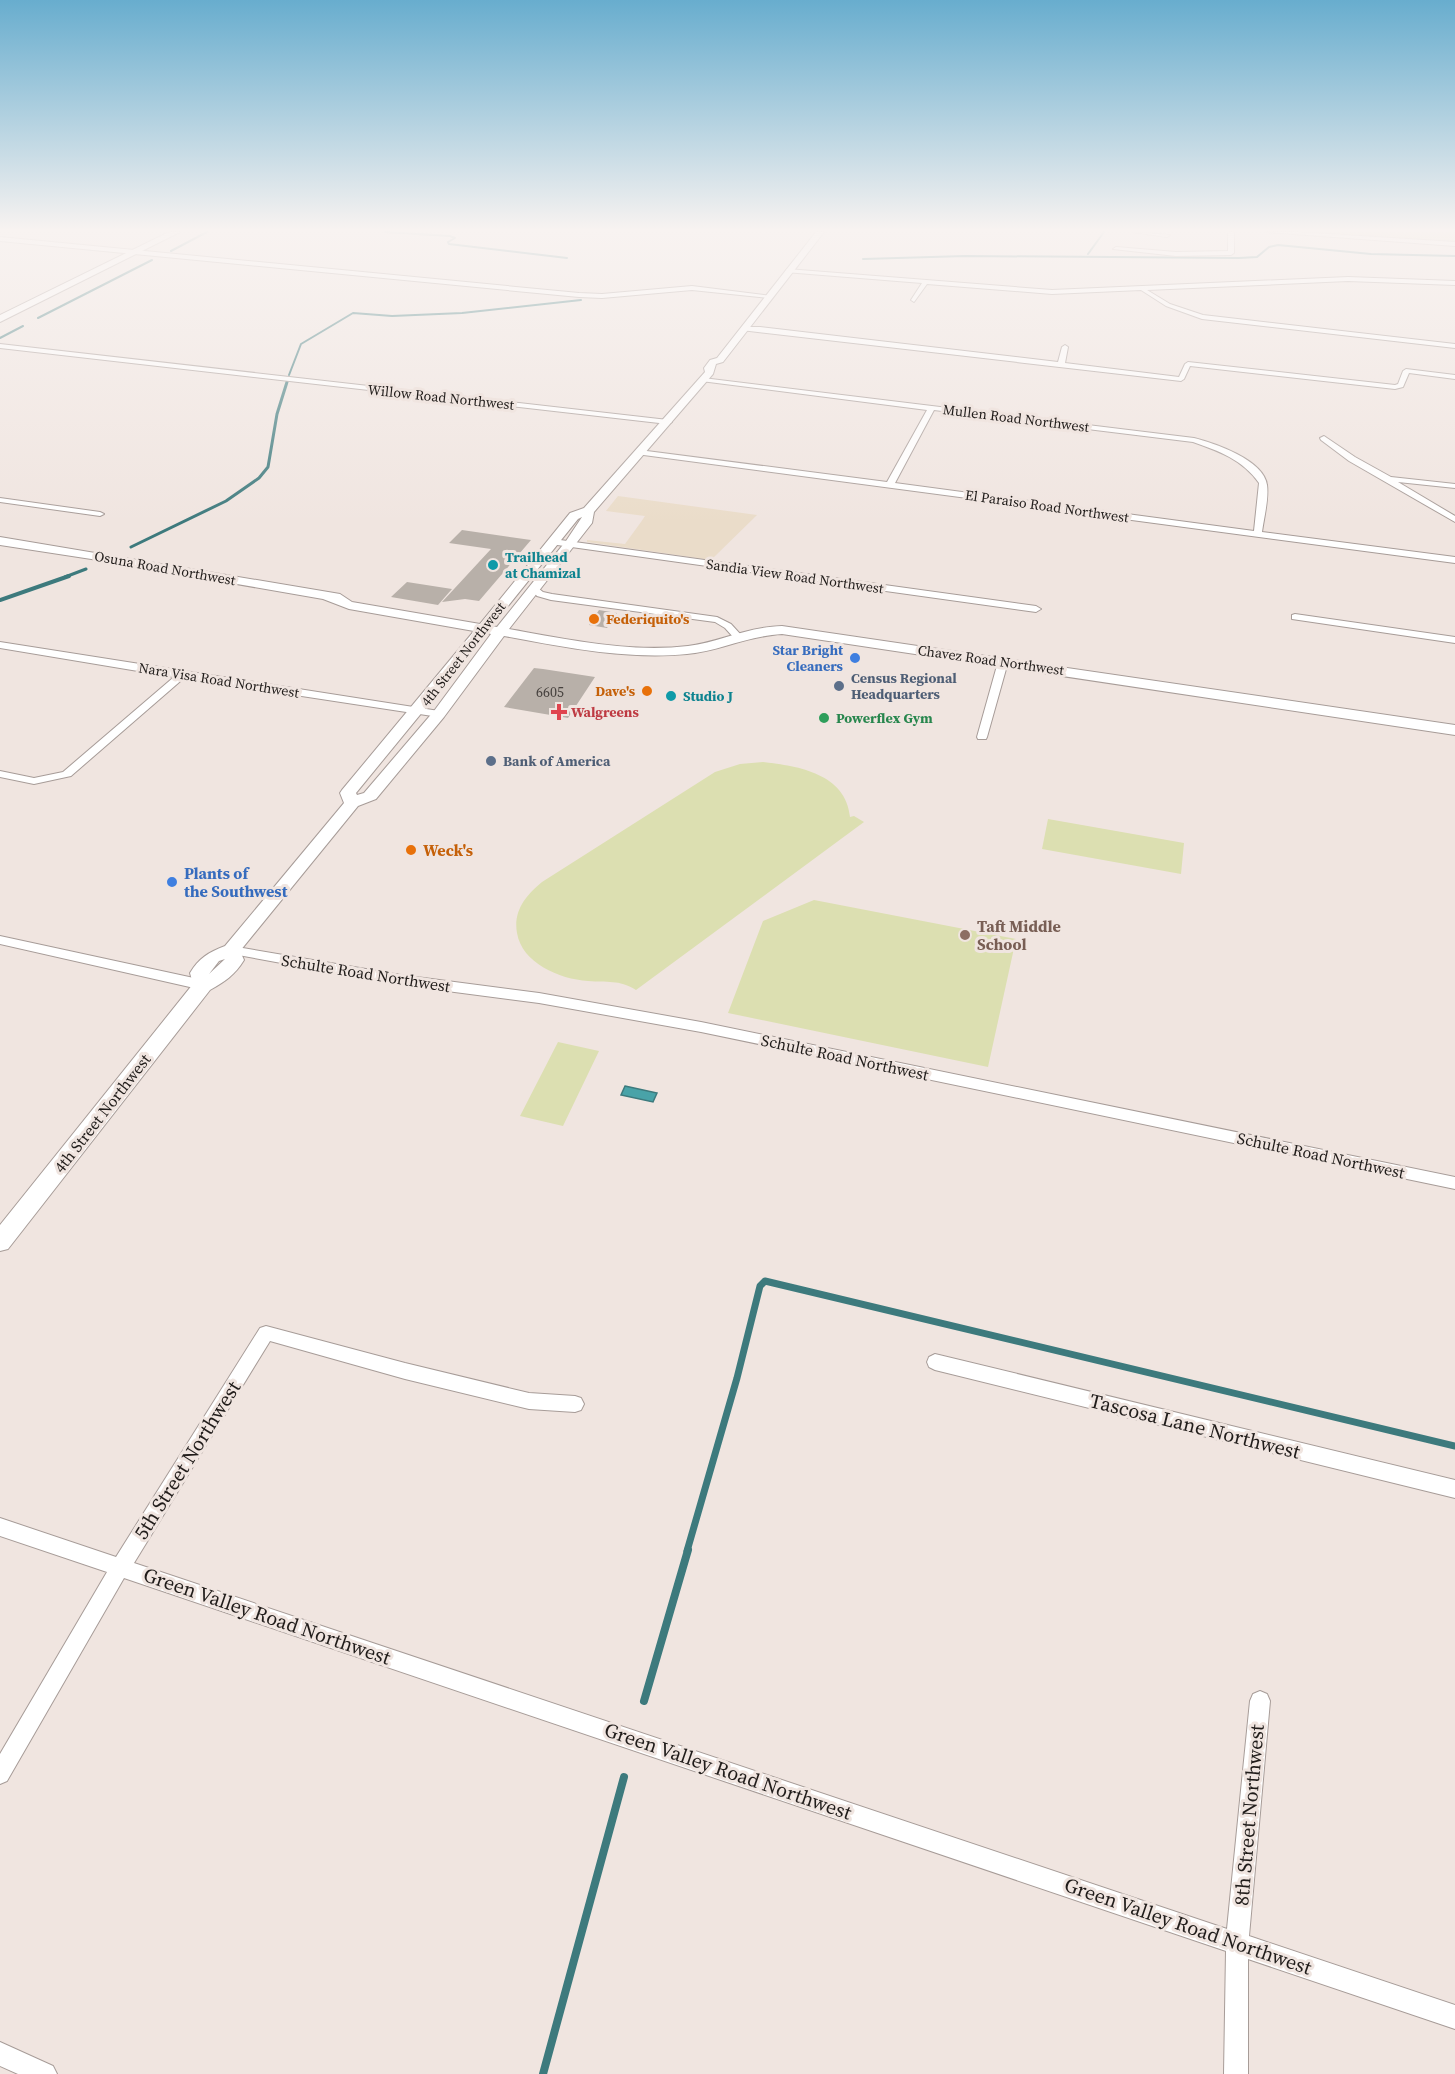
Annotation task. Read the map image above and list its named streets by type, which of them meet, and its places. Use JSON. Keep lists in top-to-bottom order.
{
  "streets": {
    "main road": ["Osuna Road Northwest", "4th Street Northwest", "Chavez Road Northwest"],
    "street": [
      "Willow Road Northwest",
      "Mullen Road Northwest",
      "El Paraiso Road Northwest",
      "Sandia View Road Northwest",
      "Nara Visa Road Northwest",
      "Schulte Road Northwest",
      "Tascosa Lane Northwest",
      "5th Street Northwest",
      "Green Valley Road Northwest",
      "8th Street Northwest"
    ]
  },
  "crossings": [
    ["Willow Road Northwest", "4th Street Northwest"],
    ["Mullen Road Northwest", "El Paraiso Road Northwest"],
    ["Mullen Road Northwest", "4th Street Northwest"],
    ["El Paraiso Road Northwest", "4th Street Northwest"],
    ["Osuna Road Northwest", "4th Street Northwest"],
    ["Osuna Road Northwest", "Chavez Road Northwest"],
    ["Sandia View Road Northwest", "4th Street Northwest"],
    ["4th Street Northwest", "Nara Visa Road Northwest"],
    ["4th Street Northwest", "Schulte Road Northwest"],
    ["5th Street Northwest", "Green Valley Road Northwest"],
    ["Green Valley Road Northwest", "8th Street Northwest"]
  ],
  "places": {
    "other": [
      "Trailhead at Chamizal",
      "Federiquito's",
      "Star Bright Cleaners",
      "Census Regional Headquarters",
      "Dave's",
      "Studio J",
      "Powerflex Gym",
      "Bank of America",
      "Weck's",
      "Plants of the Southwest",
      "Taft Middle School"
    ],
    "health": ["Walgreens"]
  },
  "house_numbers": ["6605"]
}
